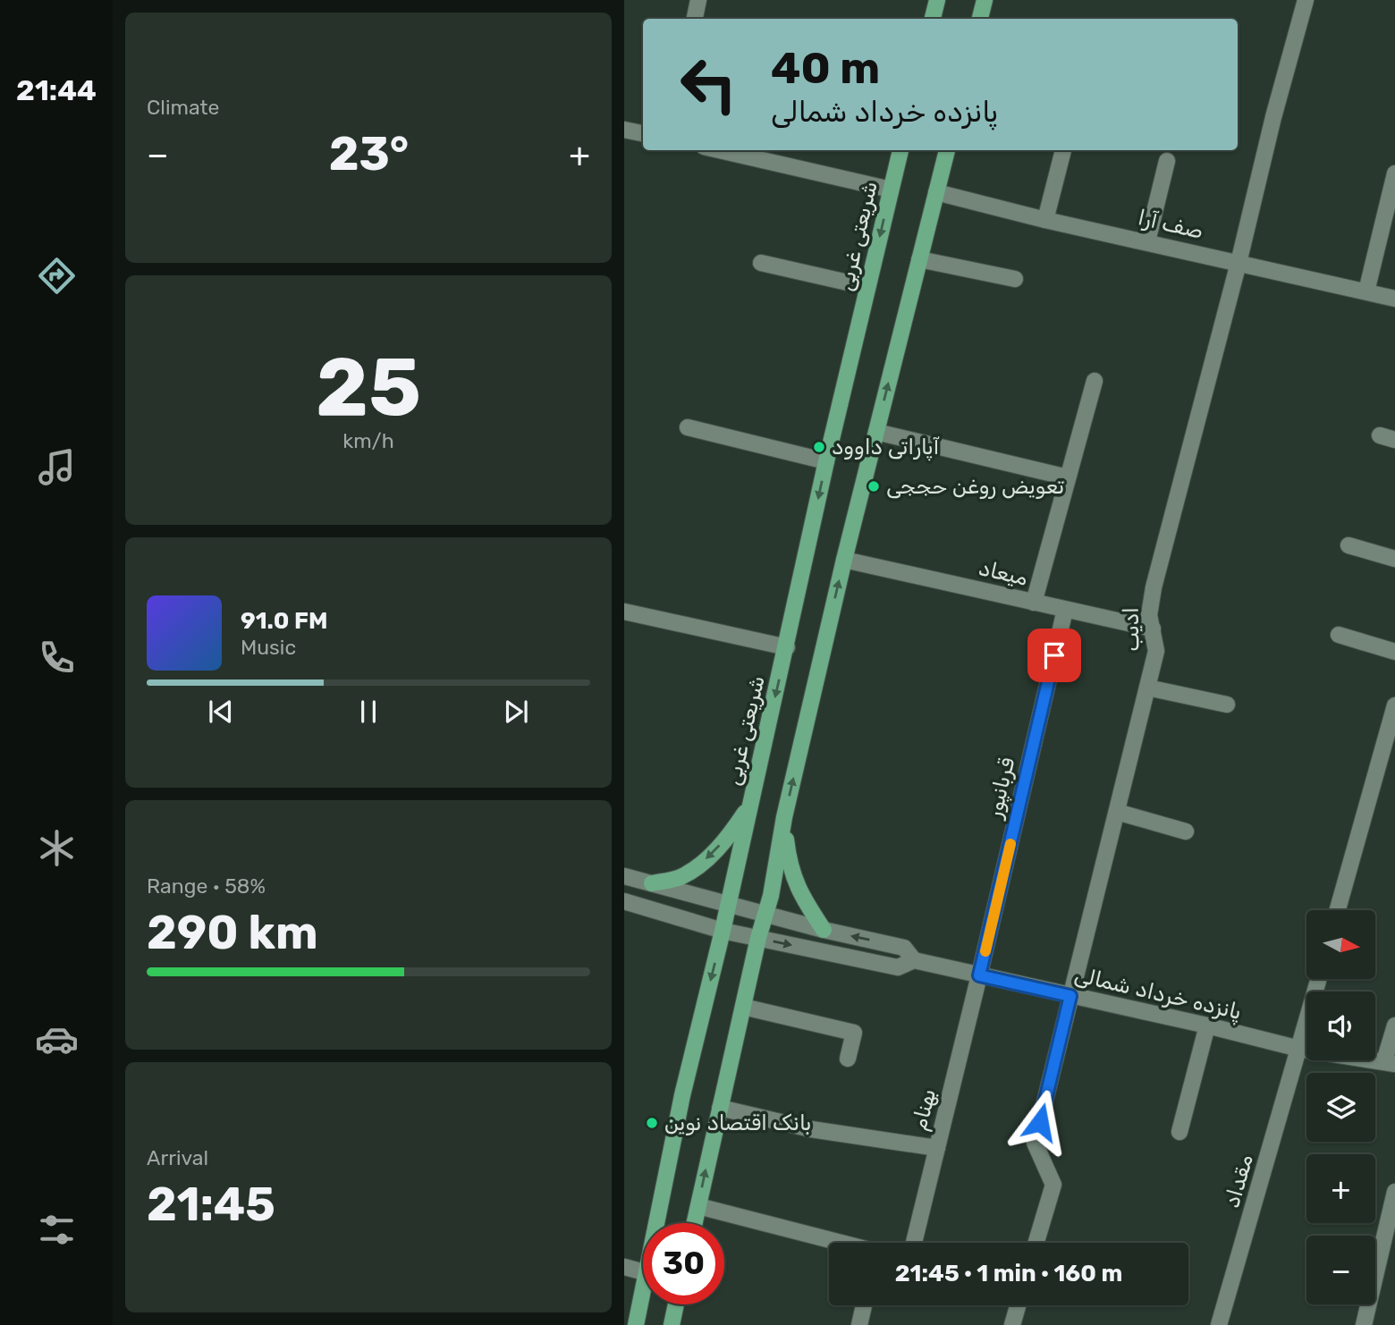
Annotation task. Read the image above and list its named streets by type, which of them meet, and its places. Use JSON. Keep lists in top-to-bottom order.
{
  "streets": {
    "main road": ["شریعتی غربی"],
    "street": [
      "صف آرا",
      "میعاد",
      "ادیب",
      "قربانپور",
      "پانزده خرداد شمالی",
      "بهنام",
      "مقداد"
    ]
  },
  "crossings": [
    ["صف آرا", "ادیب"],
    ["شریعتی غربی", "پانزده خرداد شمالی"],
    ["میعاد", "ادیب"],
    ["میعاد", "قربانپور"],
    ["ادیب", "پانزده خرداد شمالی"],
    ["قربانپور", "پانزده خرداد شمالی"],
    ["قربانپور", "بهنام"],
    ["پانزده خرداد شمالی", "بهنام"],
    ["پانزده خرداد شمالی", "مقداد"]
  ],
  "places": ["آپاراتی داوود", "تعویض روغن حججی", "بانک اقتصاد نوین"],
  "north": "right",
  "page": {
    "tabs": "21:44",
    "tile": [
      "Climate",
      ["25", "km/h"],
      ["Range · 58%", "290 km"],
      ["Arrival", "21:45"]
    ],
    "turn": ["40 m", "پانزده خرداد شمالی"],
    "heat": ["−", "23°", "+"],
    "song": ["91.0 FM", "Music"],
    "map_buttons": ["+", "−"],
    "limit": "30",
    "trip": "21:45 · 1 min · 160 m"
  }
}
